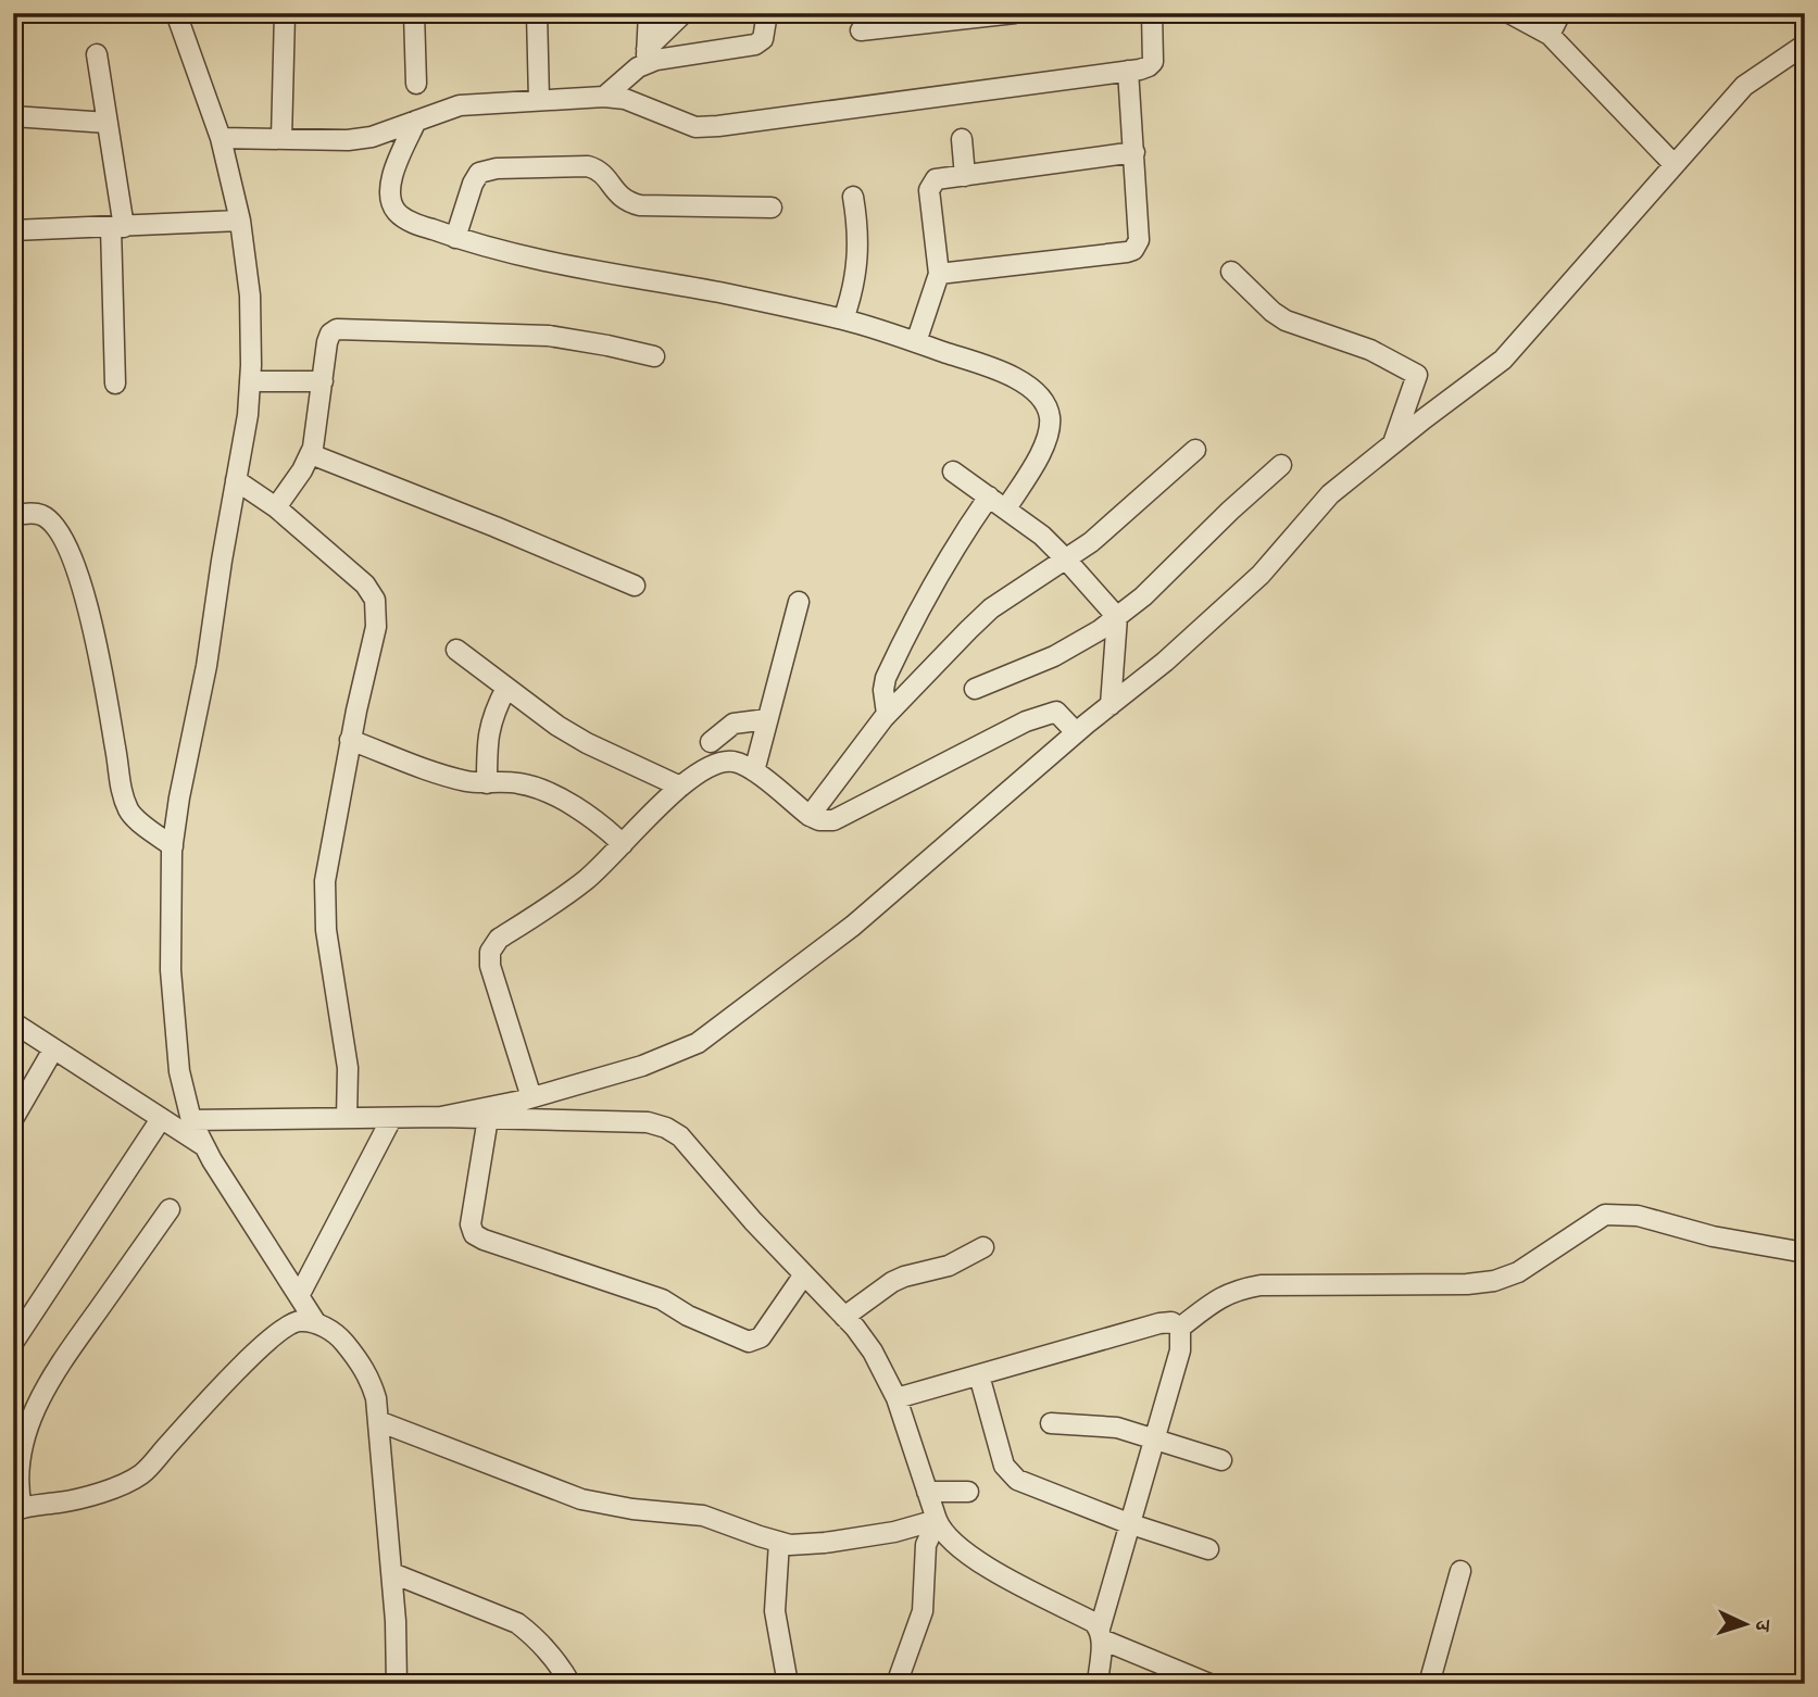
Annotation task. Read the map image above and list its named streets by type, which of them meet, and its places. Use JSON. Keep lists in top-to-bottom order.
{
  "north": "right"
}
